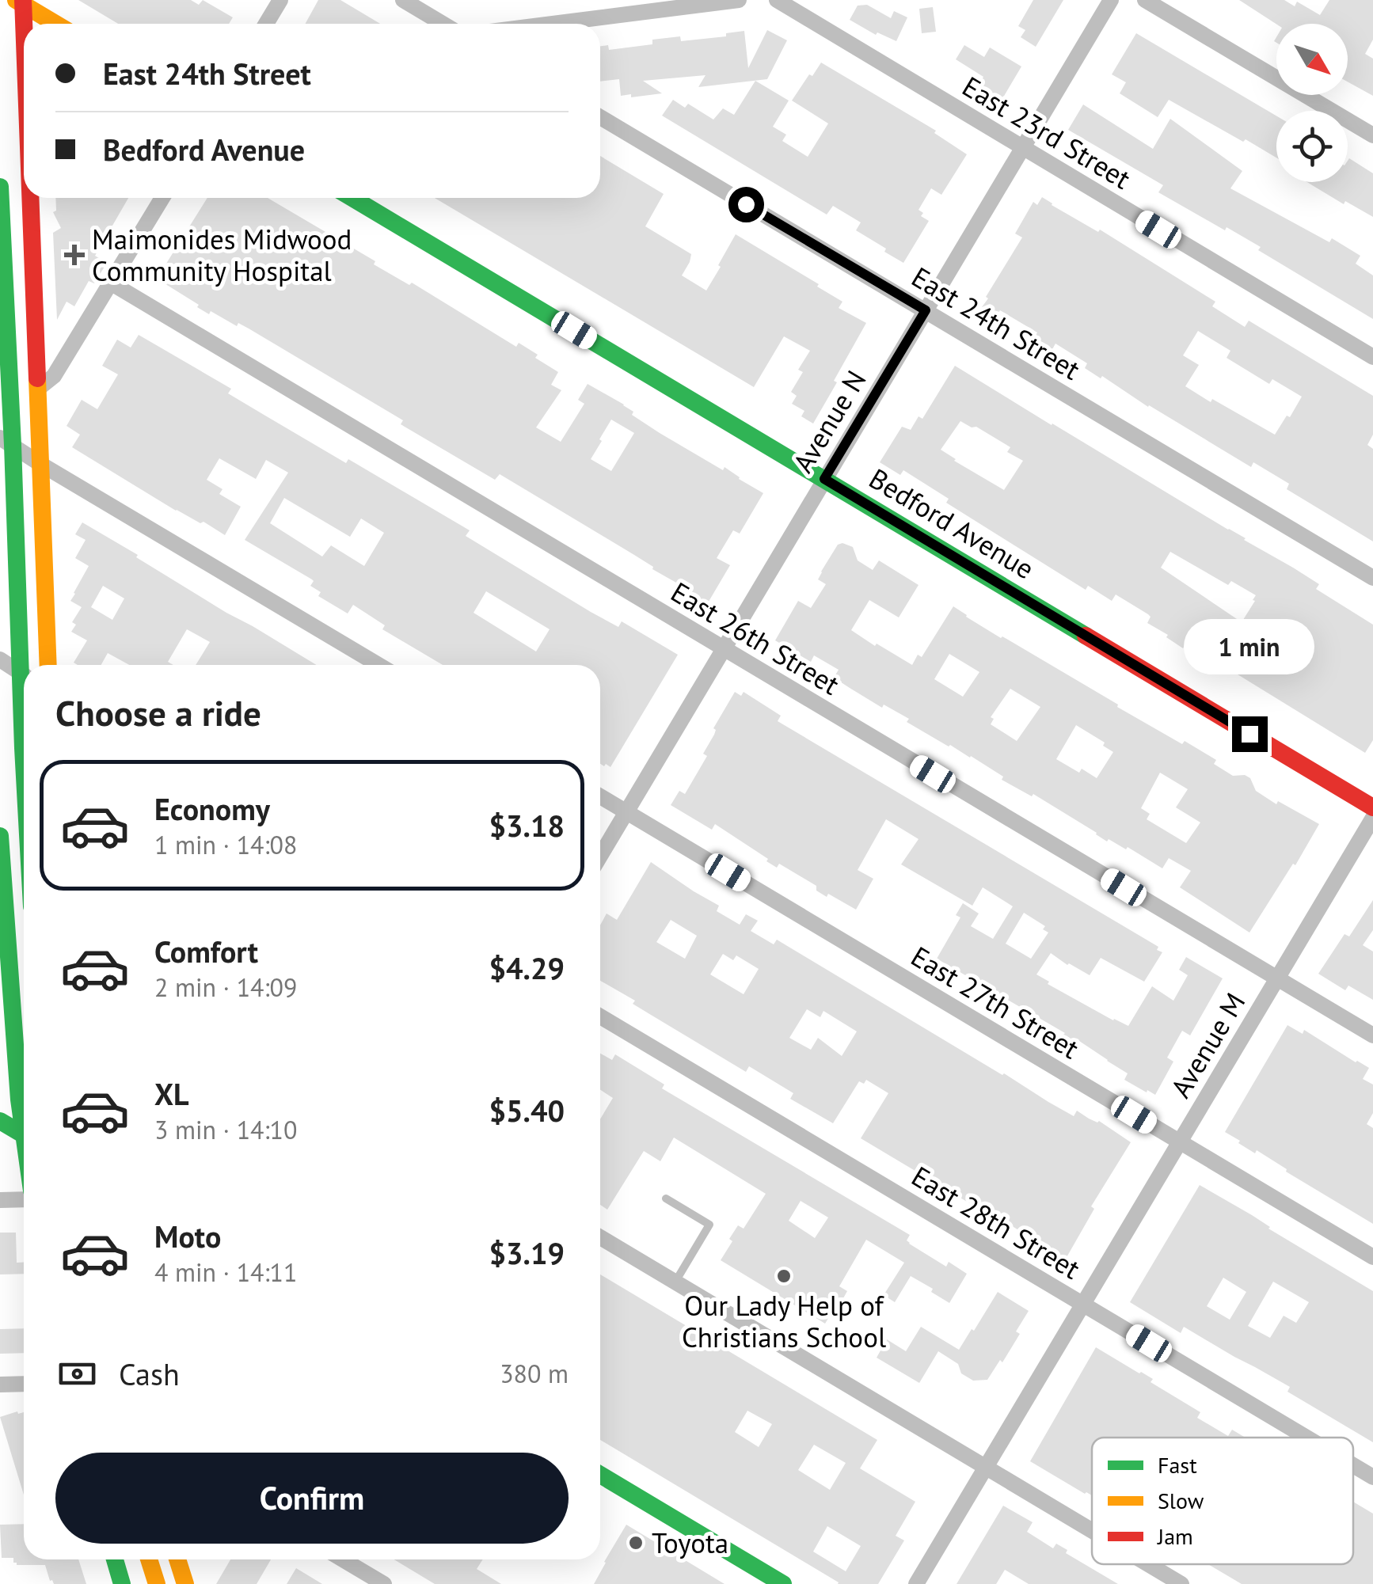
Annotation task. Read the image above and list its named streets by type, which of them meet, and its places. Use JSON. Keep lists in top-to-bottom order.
{
  "streets": {
    "main road": ["Bedford Avenue"],
    "street": [
      "East 23rd Street",
      "East 24th Street",
      "Avenue N",
      "East 26th Street",
      "East 27th Street",
      "Avenue M",
      "East 28th Street"
    ]
  },
  "crossings": [
    ["East 23rd Street", "Avenue N"],
    ["East 24th Street", "Avenue N"],
    ["Avenue N", "Bedford Avenue"],
    ["Avenue N", "East 26th Street"],
    ["Avenue N", "East 27th Street"],
    ["East 26th Street", "Avenue M"],
    ["East 27th Street", "Avenue M"],
    ["Avenue M", "East 28th Street"]
  ],
  "places": {
    "health": ["Maimonides Midwood Community Hospital"],
    "other": ["Our Lady Help of Christians School", "Toyota"]
  },
  "legend": ["Fast", "Slow", "Jam"],
  "north": "bottom right",
  "page": {
    "banner": ["East 24th Street", "Bedford Avenue"],
    "bubble": "1 min",
    "heading": "Choose a ride",
    "list": [
      {
        "name": "Economy",
        "note": "1 min · 14:08",
        "value": "$3.18"
      },
      {
        "name": "Comfort",
        "note": "2 min · 14:09",
        "value": "$4.29"
      },
      {
        "name": "XL",
        "note": "3 min · 14:10",
        "value": "$5.40"
      },
      {
        "name": "Moto",
        "note": "4 min · 14:11",
        "value": "$3.19"
      }
    ],
    "pay": ["Cash", "380 m"],
    "buttons": "Confirm"
  }
}
